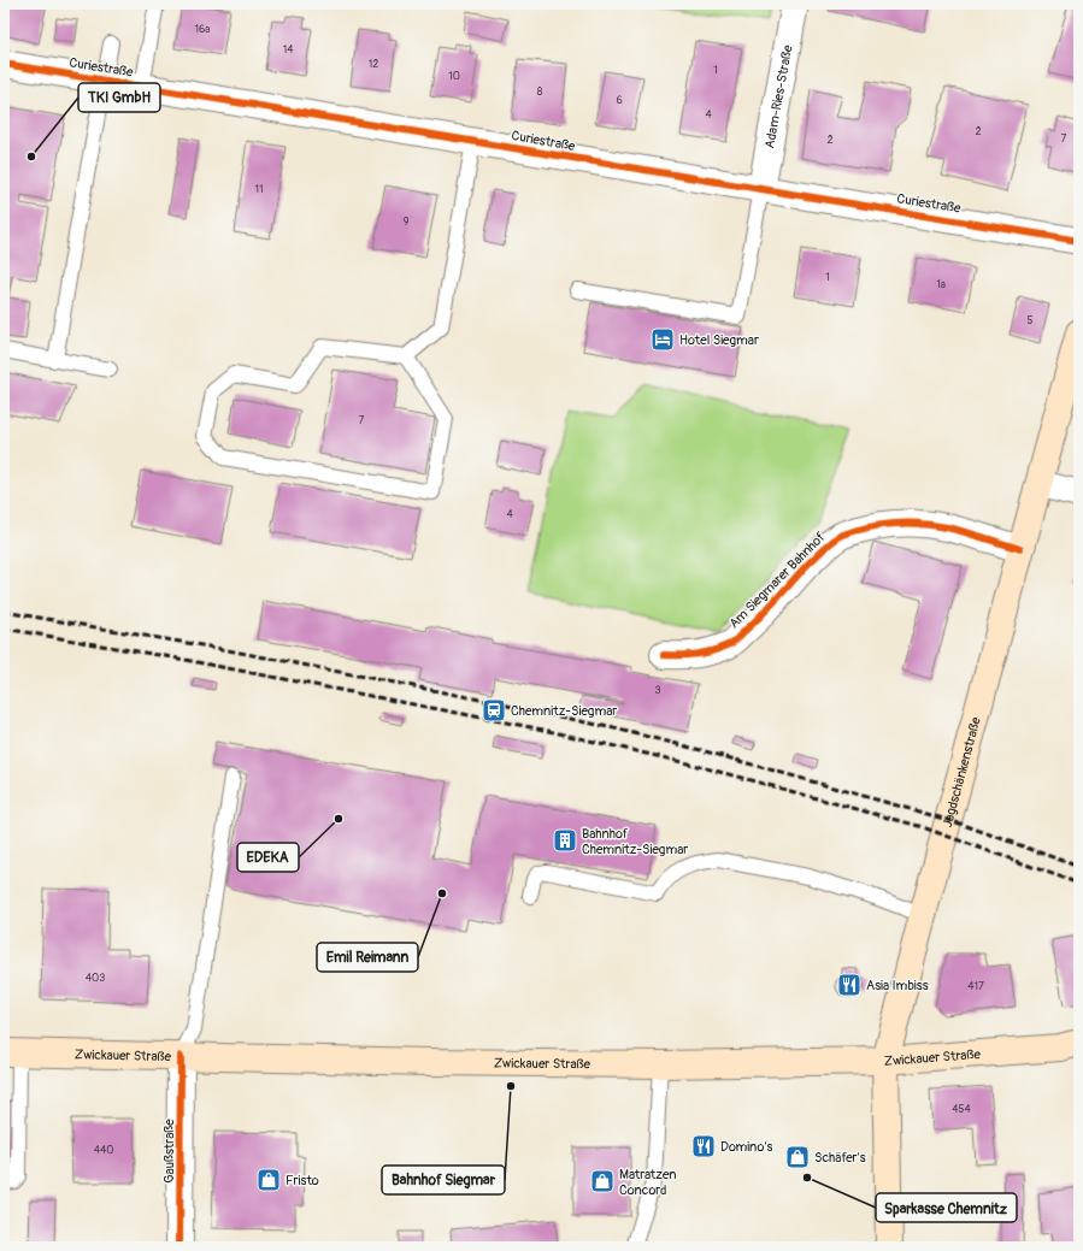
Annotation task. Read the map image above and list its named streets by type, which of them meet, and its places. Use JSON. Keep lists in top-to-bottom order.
{
  "streets": {
    "main road": ["Jagdschänkenstraße", "Zwickauer Straße"],
    "street": [
      "Curiestraße",
      "Adam-Ries-Straße",
      "Am Siegmarer Bahnhof",
      "Gaußstraße"
    ]
  },
  "crossings": [
    ["Curiestraße", "Adam-Ries-Straße"],
    ["Am Siegmarer Bahnhof", "Jagdschänkenstraße"],
    ["Jagdschänkenstraße", "Zwickauer Straße"],
    ["Zwickauer Straße", "Gaußstraße"]
  ],
  "places": {
    "other": [
      "TKI GmbH",
      "EDEKA",
      "Emil Reimann",
      "Bahnhof Siegmar",
      "Sparkasse Chemnitz"
    ],
    "hotel": ["Hotel Siegmar"],
    "station": ["Chemnitz-Siegmar"],
    "building": ["Bahnhof Chemnitz-Siegmar"],
    "restaurant": ["Asia Imbiss", "Domino's"],
    "shop": ["Schäfer's", "Fristo", "Matratzen Concord"]
  },
  "house_numbers": [
    "16a",
    "14",
    "12",
    "1",
    "10",
    "8",
    "6",
    "4",
    "2",
    "7",
    "2",
    "11",
    "9",
    "1",
    "1a",
    "5",
    "7",
    "4",
    "3",
    "403",
    "417",
    "454",
    "440"
  ]
}
